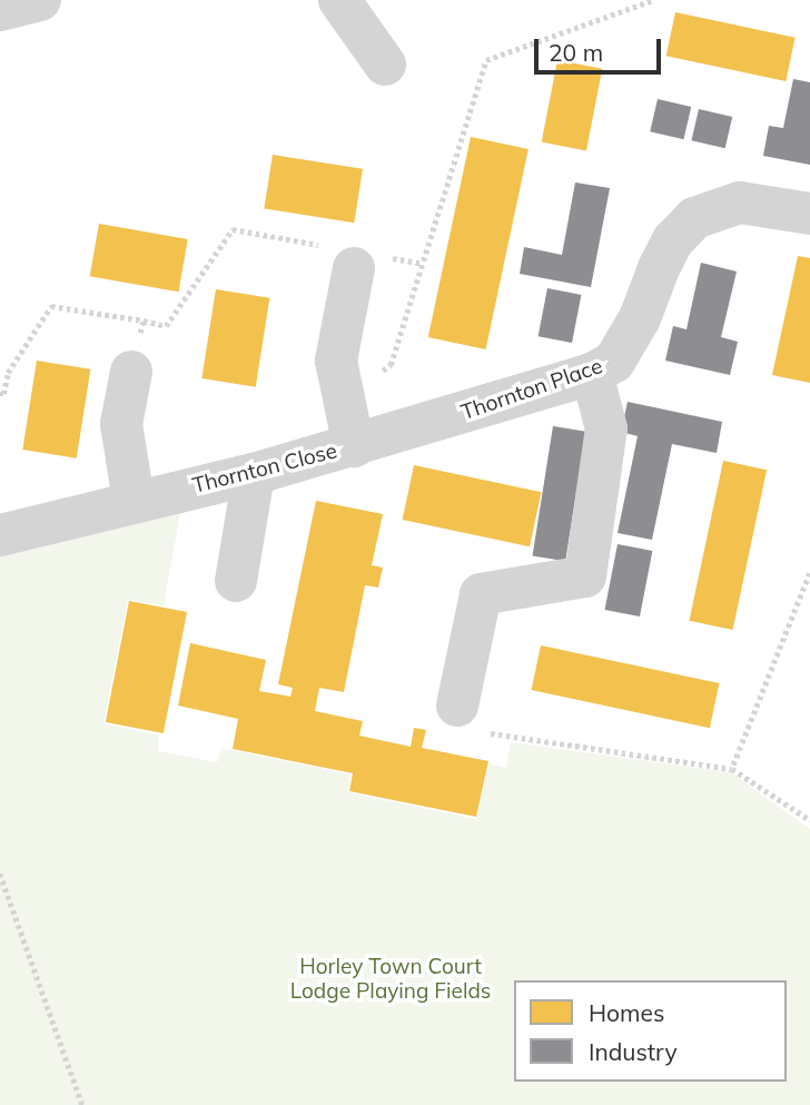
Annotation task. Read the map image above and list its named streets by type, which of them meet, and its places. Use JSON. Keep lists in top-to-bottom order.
{
  "streets": {
    "street": ["Thornton Place", "Thornton Close"]
  },
  "crossings": [
    ["Thornton Place", "Thornton Close"]
  ],
  "parks": ["Horley Town Court Lodge Playing Fields"],
  "legend": ["Homes", "Industry"],
  "scale_bar": "20 m"
}
